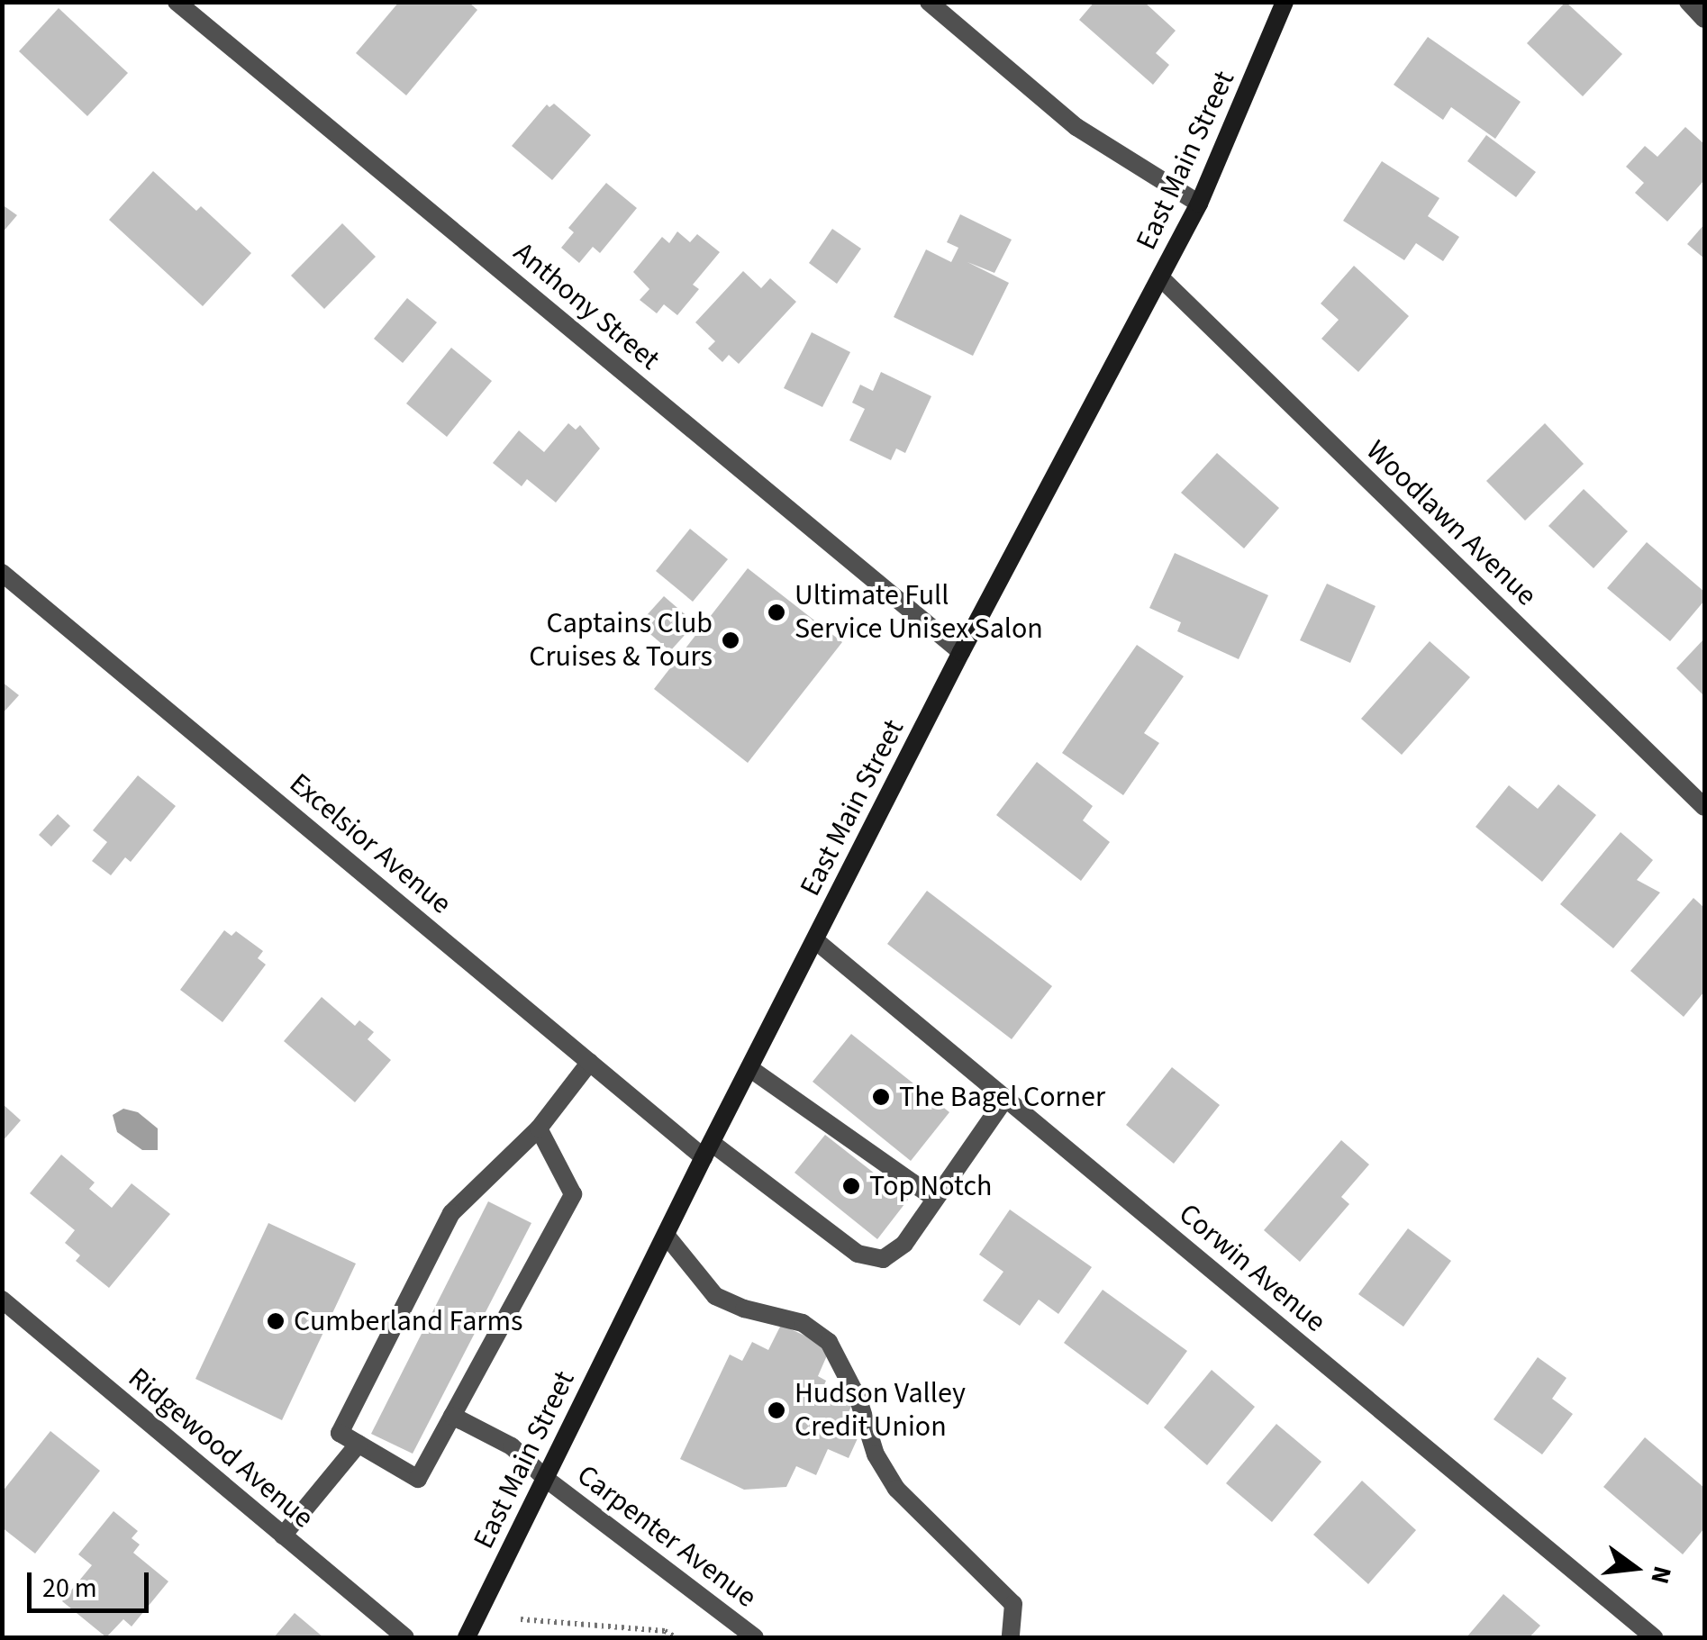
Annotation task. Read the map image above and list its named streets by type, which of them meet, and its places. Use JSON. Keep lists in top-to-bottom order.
{
  "streets": {
    "main road": ["East Main Street"],
    "street": [
      "Anthony Street",
      "Woodlawn Avenue",
      "Excelsior Avenue",
      "Corwin Avenue",
      "Ridgewood Avenue",
      "Carpenter Avenue"
    ]
  },
  "crossings": [
    ["East Main Street", "Anthony Street"],
    ["East Main Street", "Woodlawn Avenue"],
    ["East Main Street", "Excelsior Avenue"],
    ["East Main Street", "Corwin Avenue"],
    ["East Main Street", "Carpenter Avenue"],
    ["Excelsior Avenue", "Corwin Avenue"]
  ],
  "places": [
    "Ultimate Full Service Unisex Salon",
    "Captains Club Cruises & Tours",
    "The Bagel Corner",
    "Top Notch",
    "Cumberland Farms",
    "Hudson Valley Credit Union"
  ],
  "scale_bar": "20 m",
  "north": "right"
}
